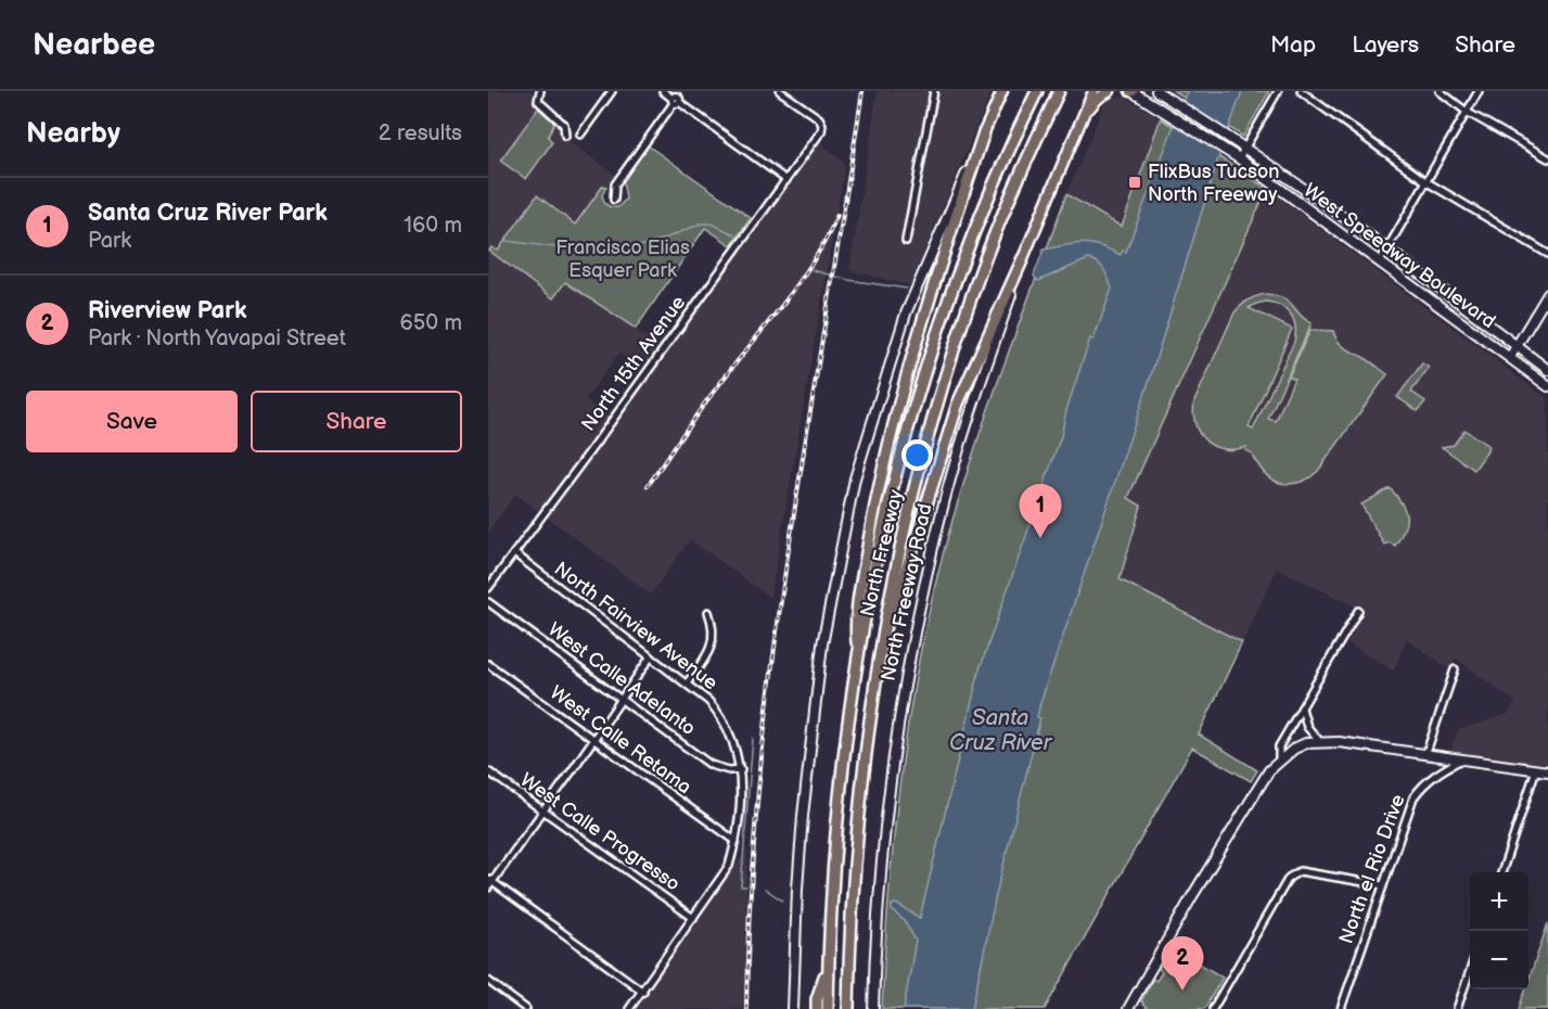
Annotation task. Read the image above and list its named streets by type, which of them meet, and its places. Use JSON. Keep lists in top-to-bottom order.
{
  "streets": {
    "highway": ["North Freeway"],
    "main road": ["West Speedway Boulevard", "North Freeway Road"],
    "street": [
      "North 15th Avenue",
      "North Fairview Avenue",
      "West Calle Adelanto",
      "West Calle Retama",
      "West Calle Progresso",
      "North el Rio Drive"
    ]
  },
  "crossings": [
    ["North 15th Avenue", "North Fairview Avenue"],
    ["North Fairview Avenue", "West Calle Adelanto"],
    ["North Fairview Avenue", "West Calle Retama"],
    ["North Fairview Avenue", "West Calle Progresso"]
  ],
  "water": ["Santa Cruz River"],
  "parks": ["Francisco Elias Esquer Park"],
  "places": {
    "transit": ["FlixBus Tucson North Freeway"]
  },
  "page": {
    "header": "Nearbee",
    "nav": ["Map", "Layers", "Share"],
    "heading": ["Nearby", "2 results"],
    "list": [
      {
        "mark": "1",
        "name": "Santa Cruz River Park",
        "note": "Park",
        "value": "160 m"
      },
      {
        "mark": "2",
        "name": "Riverview Park",
        "note": "Park · North Yavapai Street",
        "value": "650 m"
      }
    ],
    "buttons": ["Save", "Share"],
    "pins": ["1", "2"],
    "map_buttons": ["+", "−"]
  }
}
